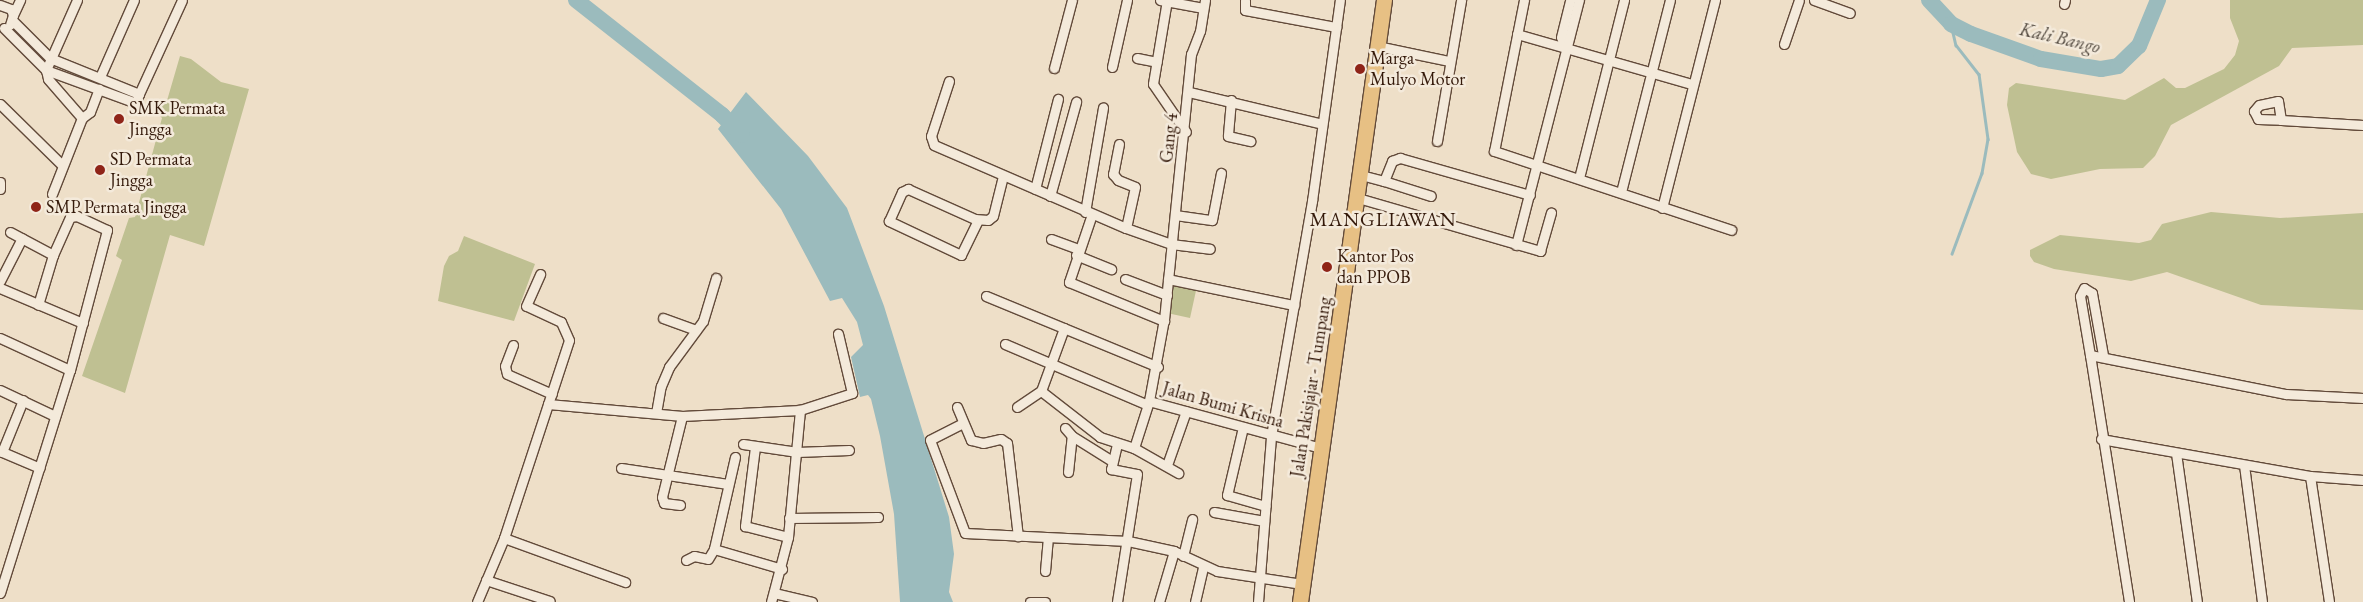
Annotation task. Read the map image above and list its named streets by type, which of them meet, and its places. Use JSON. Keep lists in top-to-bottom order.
{
  "streets": {
    "main road": ["Jalan Pakisjajar - Tumpang"],
    "street": ["Gang 4", "Jalan Bumi Krisna"]
  },
  "crossings": [
    ["Gang 4", "Jalan Bumi Krisna"],
    ["Jalan Pakisjajar - Tumpang", "Jalan Bumi Krisna"]
  ],
  "districts": ["MANGLIAWAN"],
  "water": ["Kali Bango"],
  "places": [
    "Marga Mulyo Motor",
    "SMK Permata Jingga",
    "SD Permata Jingga",
    "SMP Permata Jingga",
    "Kantor Pos dan PPOB"
  ]
}
